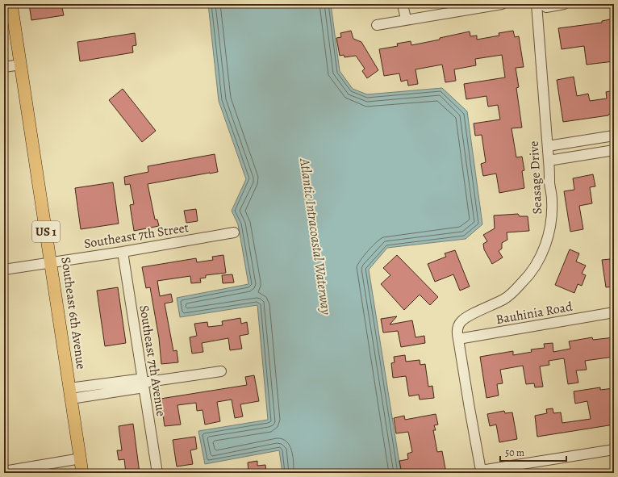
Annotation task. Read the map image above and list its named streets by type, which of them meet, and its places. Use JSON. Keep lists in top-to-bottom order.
{
  "streets": {
    "main road": ["US 1", "Southeast 6th Avenue"],
    "street": [
      "Seasage Drive",
      "Southeast 7th Street",
      "Bauhinia Road",
      "Southeast 7th Avenue"
    ]
  },
  "crossings": [
    ["Seasage Drive", "Bauhinia Road"],
    ["Southeast 7th Street", "Southeast 6th Avenue"],
    ["Southeast 7th Street", "Southeast 7th Avenue"]
  ],
  "water": ["Atlantic Intracoastal Waterway"],
  "scale_bar": "50 m"
}
